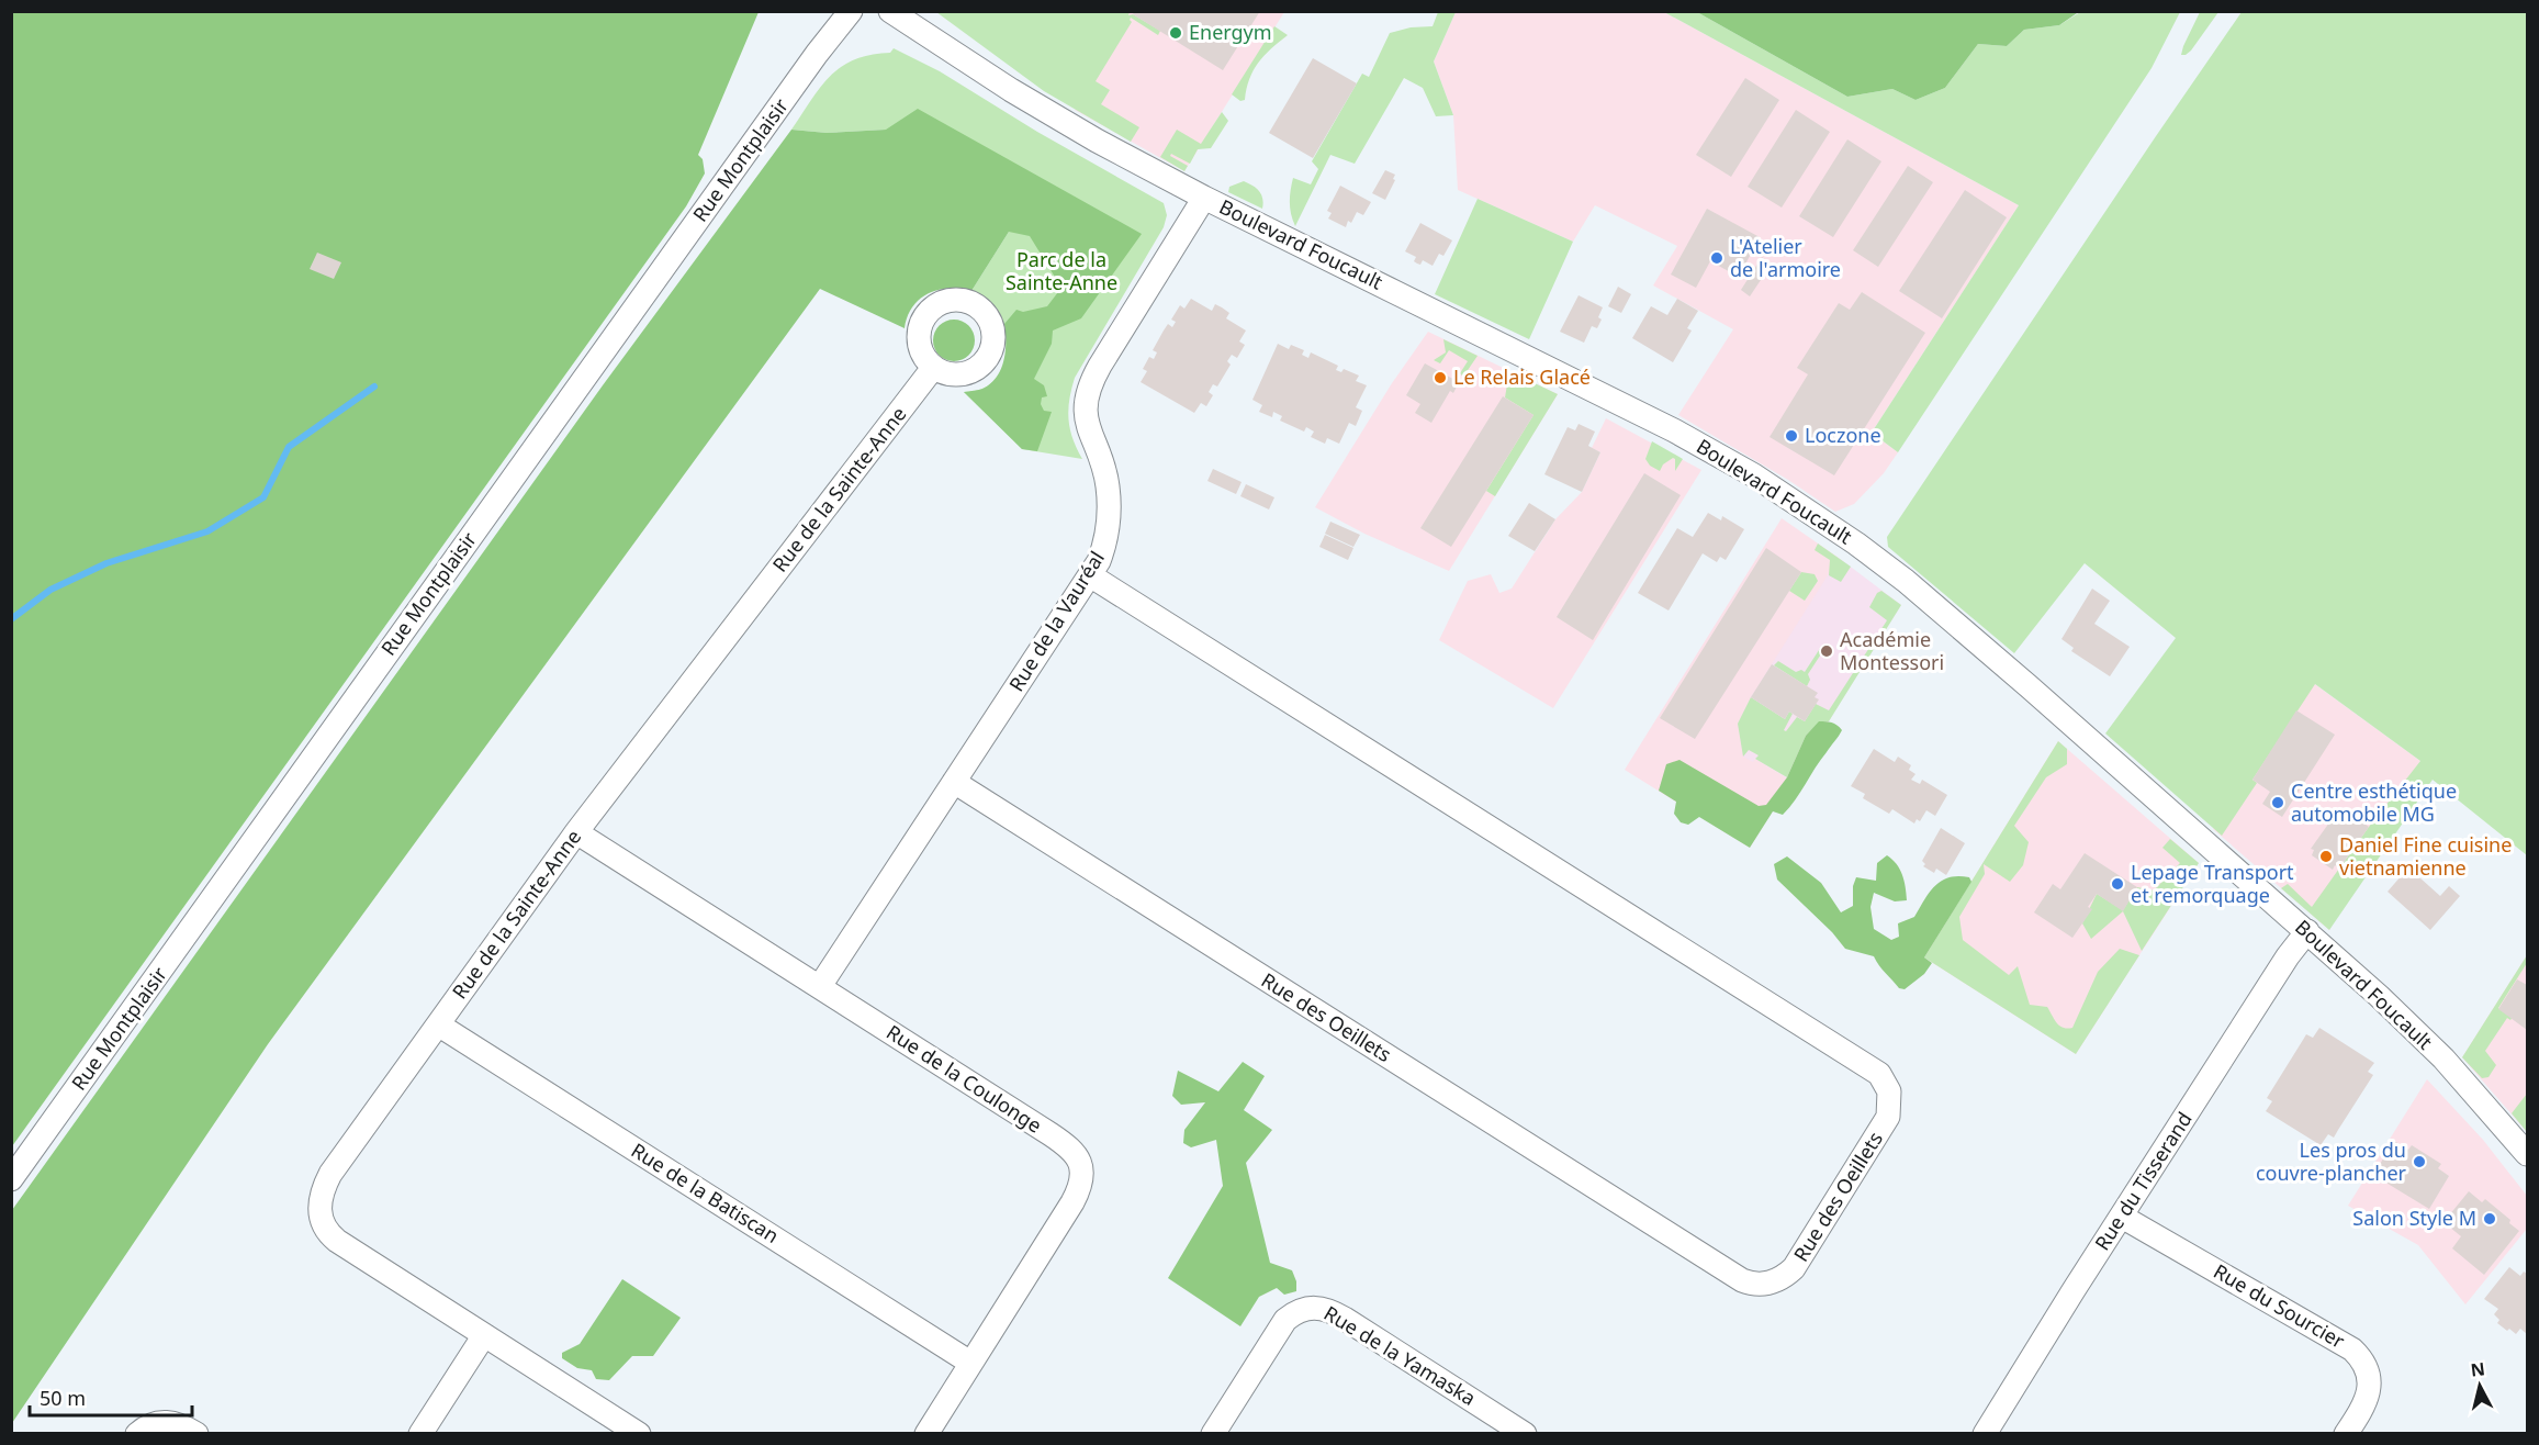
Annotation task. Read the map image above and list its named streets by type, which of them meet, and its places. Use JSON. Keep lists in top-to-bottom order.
{
  "streets": {
    "street": [
      "Rue Montplaisir",
      "Boulevard Foucault",
      "Rue de la Sainte-Anne",
      "Rue de la Vauréal",
      "Rue des Oeillets",
      "Rue de la Coulonge",
      "Rue du Tisserand",
      "Rue de la Batiscan",
      "Rue du Sourcier",
      "Rue de la Yamaska"
    ]
  },
  "crossings": [
    ["Boulevard Foucault", "Rue de la Vauréal"],
    ["Boulevard Foucault", "Rue du Tisserand"],
    ["Rue de la Sainte-Anne", "Rue de la Coulonge"],
    ["Rue de la Sainte-Anne", "Rue de la Batiscan"],
    ["Rue de la Vauréal", "Rue des Oeillets"],
    ["Rue de la Vauréal", "Rue de la Coulonge"],
    ["Rue de la Coulonge", "Rue de la Batiscan"],
    ["Rue du Tisserand", "Rue du Sourcier"]
  ],
  "parks": ["Parc de la Sainte-Anne"],
  "places": [
    "Energym",
    "L'Atelier de l'armoire",
    "Le Relais Glacé",
    "Loczone",
    "Académie Montessori",
    "Centre esthétique automobile MG",
    "Daniel Fine cuisine vietnamienne",
    "Lepage Transport et remorquage",
    "Les pros du couvre-plancher",
    "Salon Style M"
  ],
  "scale_bar": "50 m",
  "north": "top"
}
